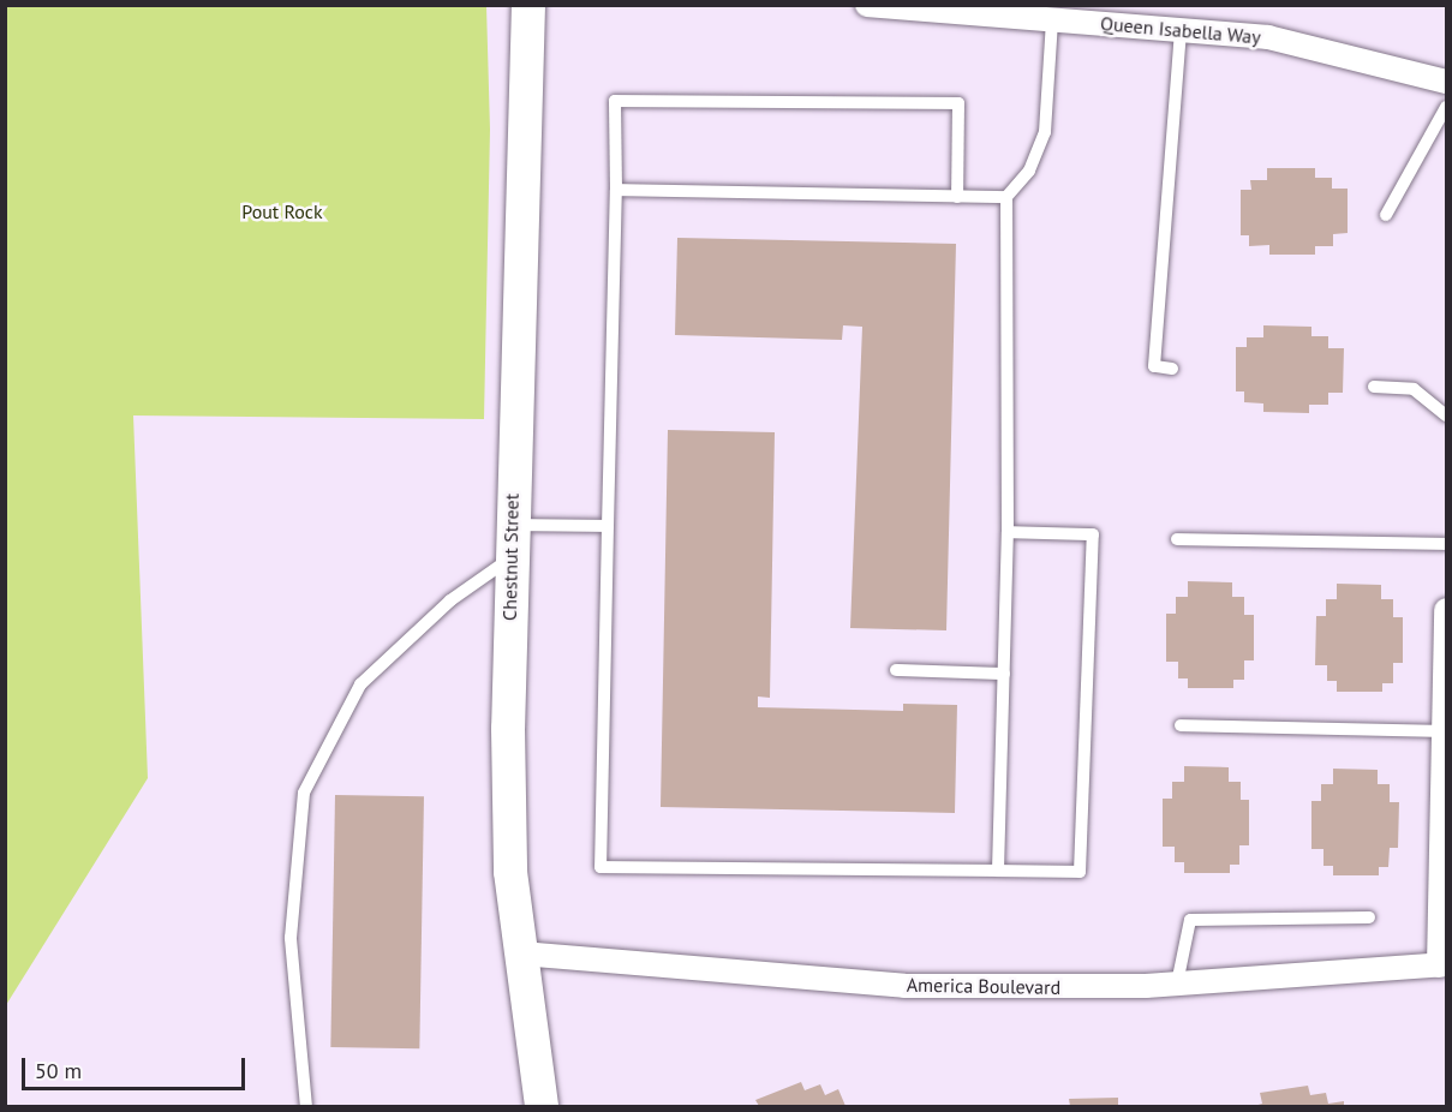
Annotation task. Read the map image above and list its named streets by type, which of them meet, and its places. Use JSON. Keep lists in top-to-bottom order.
{
  "streets": {
    "main road": ["Chestnut Street"],
    "street": ["Queen Isabella Way", "America Boulevard"]
  },
  "crossings": [
    ["Chestnut Street", "America Boulevard"]
  ],
  "parks": ["Pout Rock"],
  "scale_bar": "50 m"
}
